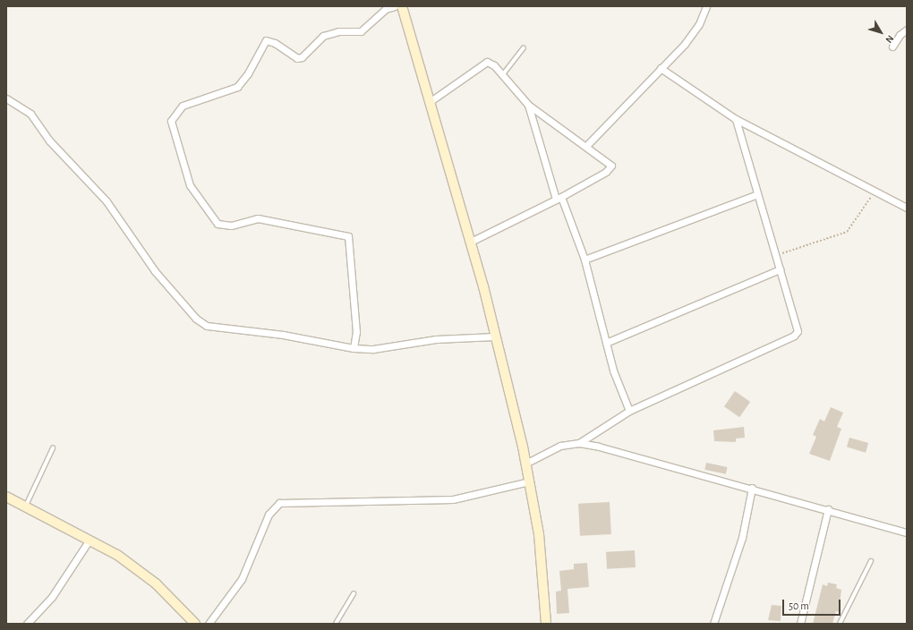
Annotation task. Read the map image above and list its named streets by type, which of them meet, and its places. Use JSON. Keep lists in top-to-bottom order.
{
  "scale_bar": "50 m",
  "north": "bottom right"
}
